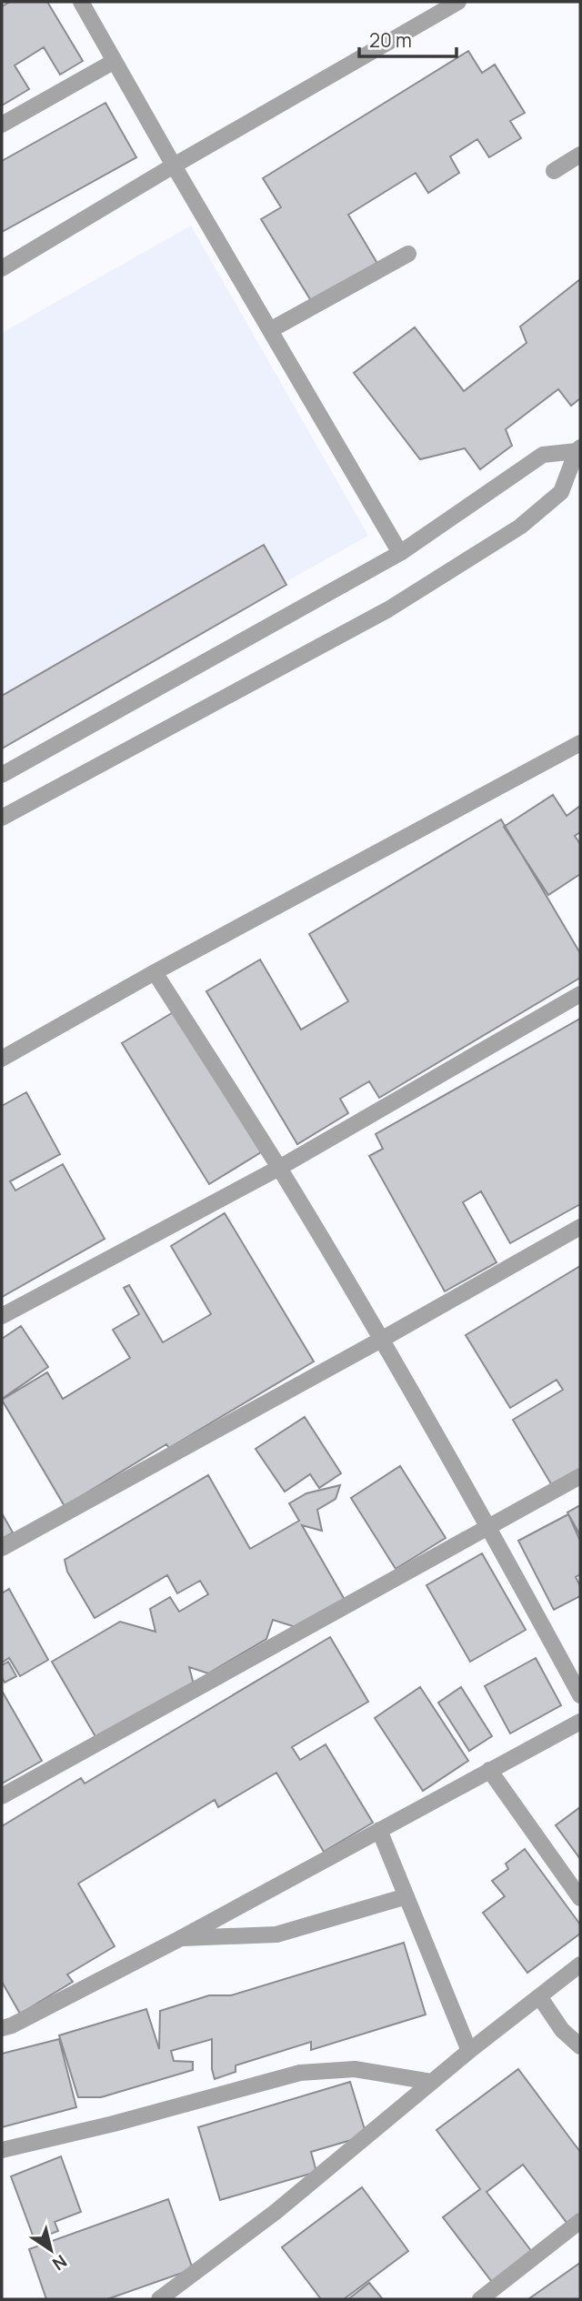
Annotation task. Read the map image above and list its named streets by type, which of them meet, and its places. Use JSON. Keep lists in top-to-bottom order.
{
  "scale_bar": "20 m",
  "north": "bottom right"
}
